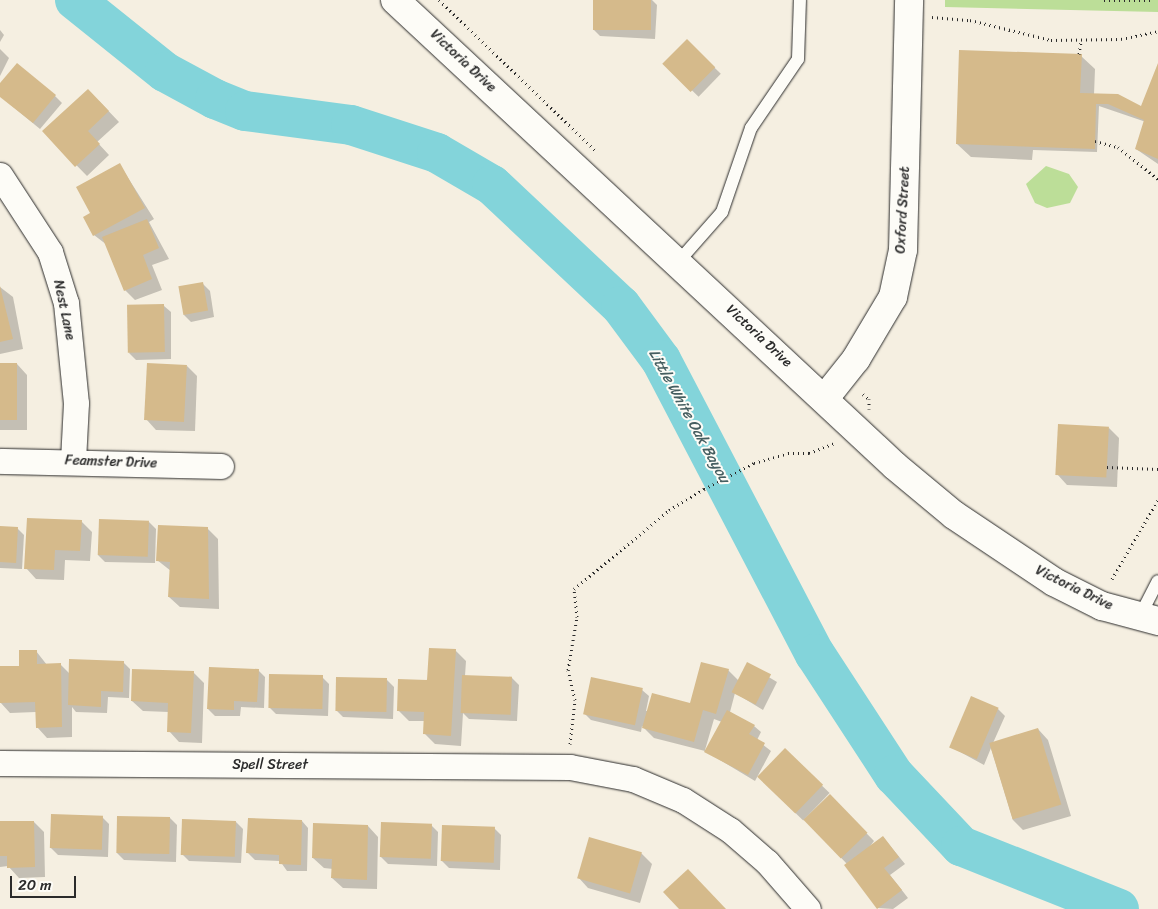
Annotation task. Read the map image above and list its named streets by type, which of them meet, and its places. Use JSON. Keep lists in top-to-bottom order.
{
  "streets": {
    "street": [
      "Victoria Drive",
      "Oxford Street",
      "Nest Lane",
      "Feamster Drive",
      "Spell Street"
    ]
  },
  "crossings": [
    ["Victoria Drive", "Oxford Street"],
    ["Nest Lane", "Feamster Drive"]
  ],
  "water": ["Little White Oak Bayou"],
  "scale_bar": "20 m"
}
